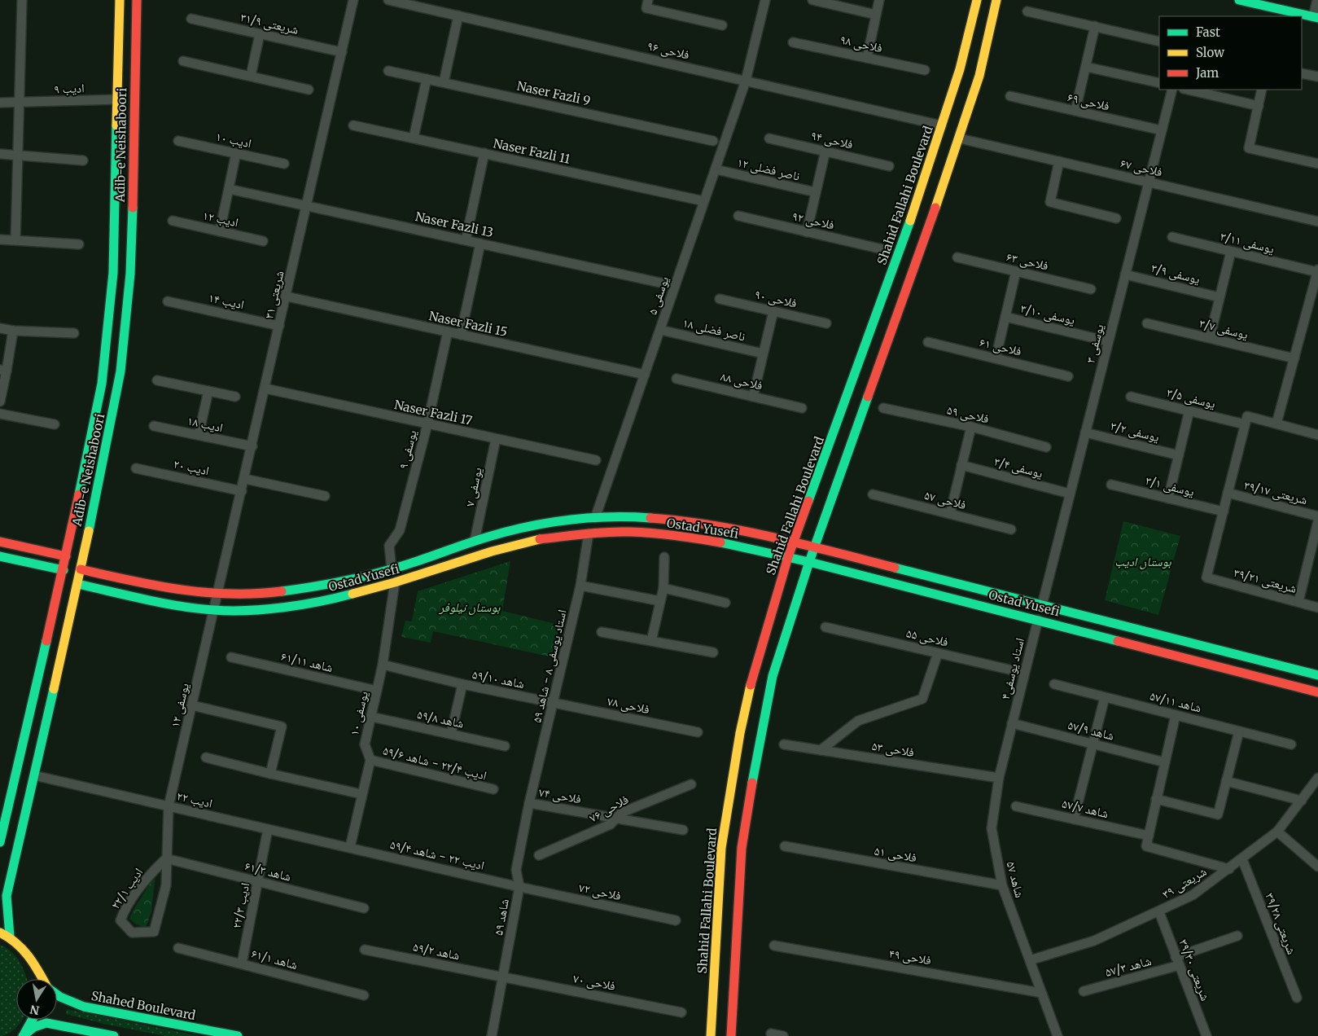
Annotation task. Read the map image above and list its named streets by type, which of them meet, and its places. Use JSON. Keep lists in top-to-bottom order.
{
  "streets": {
    "main road": [
      "Adib-e Neishaboori",
      "Shahid Fallahi Boulevard",
      "Ostad Yusefi",
      "Shahed Boulevard"
    ],
    "street": [
      "شریعتی ۳۱/۹",
      "فلاحی ۹۸",
      "فلاحی ۹۶",
      "ادیب ۹",
      "Naser Fazli 9",
      "فلاحی ۶۹",
      "ادیب ۱۰",
      "فلاحی ۹۴",
      "Naser Fazli 11",
      "فلاحی ۶۷",
      "ناصر فضلی ۱۲",
      "ادیب ۱۲",
      "فلاحی ۹۲",
      "Naser Fazli 13",
      "یوسفی ۳/۱۱",
      "فلاحی ۶۳",
      "یوسفی ۳/۹",
      "شریعتی ۳۱",
      "یوسفی ۵",
      "فلاحی ۹۰",
      "ادیب ۱۴",
      "یوسفی ۳/۱۰",
      "Naser Fazli 15",
      "یوسفی ۳/۷",
      "ناصر فضلی ۱۸",
      "یوسفی ۳",
      "فلاحی ۶۱",
      "فلاحی ۸۸",
      "یوسفی ۳/۵",
      "Naser Fazli 17",
      "فلاحی ۵۹",
      "ادیب ۱۸",
      "یوسفی ۳/۲",
      "یوسفی ۹",
      "ادیب ۲۰",
      "یوسفی ۳/۴",
      "یوسفی ۳/۱",
      "یوسفی ۷",
      "شریعتی ۳۹/۱۷",
      "فلاحی ۵۷",
      "شریعتی ۳۹/۲۱",
      "فلاحی ۵۵",
      "شاهد ۶۱/۱۱",
      "استاد یوسفی ۸ - شاهد ۵۹",
      "استاد یوسفی۴",
      "شاهد ۵۹/‍۱۰",
      "شاهد ۵۷/۱۱",
      "یوسفی ۱۲",
      "فلاحی ۷۸",
      "یوسفی ۱۰",
      "شاهد ۵۹/۸",
      "شاهد ۵۷/۹",
      "فلاحی ۵۳",
      "ادیب ۲۲/۴ - شاهد ۵۹/۶",
      "فلاحی ۷۴",
      "ادیب ۲۲",
      "فلاحی ۷۶",
      "شاهد ۵۷/۷",
      "فلاحی ۵۱",
      "ادیب ۲۲ - شاهد ۵۹/۴",
      "شاهد ۶۱/۳",
      "شاهد ۵۷",
      "شریعتی ۳۹",
      "ادیب ۲۲/۱",
      "فلاحی ۷۲",
      "ادیب ۲۲/۳",
      "شاهد ۵۹",
      "شریعتی ۳۹/۲۸",
      "شاهد ۵۹/۲",
      "فلاحی ۴۹",
      "شاهد ۶۱/۱",
      "شاهد ۵۷/۳",
      "شریعتی ۳۹/۳۰",
      "فلاحی ۷۰"
    ]
  },
  "crossings": [
    ["شریعتی ۳۱/۹", "شریعتی ۳۱"],
    ["فلاحی ۹۶", "Shahid Fallahi Boulevard"],
    ["فلاحی ۹۶", "یوسفی ۵"],
    ["ادیب ۹", "Adib-e Neishaboori"],
    ["فلاحی ۶۹", "یوسفی ۳"],
    ["Adib-e Neishaboori", "Ostad Yusefi"],
    ["Adib-e Neishaboori", "ادیب ۲۲"],
    ["Adib-e Neishaboori", "Shahed Boulevard"],
    ["Naser Fazli 11", "یوسفی ۵"],
    ["فلاحی ۶۷", "یوسفی ۳"],
    ["ناصر فضلی ۱۲", "یوسفی ۵"],
    ["Shahid Fallahi Boulevard", "Ostad Yusefi"],
    ["Naser Fazli 13", "شریعتی ۳۱"],
    ["Naser Fazli 13", "یوسفی ۵"],
    ["یوسفی ۳/۹", "یوسفی ۳"],
    ["شریعتی ۳۱", "ادیب ۱۴"],
    ["شریعتی ۳۱", "Naser Fazli 15"],
    ["شریعتی ۳۱", "Naser Fazli 17"],
    ["شریعتی ۳۱", "ادیب ۱۸"],
    ["شریعتی ۳۱", "ادیب ۲۰"],
    ["شریعتی ۳۱", "Ostad Yusefi"],
    ["شریعتی ۳۱", "یوسفی ۱۲"],
    ["یوسفی ۵", "Naser Fazli 15"],
    ["یوسفی ۵", "ناصر فضلی ۱۸"],
    ["یوسفی ۵", "Ostad Yusefi"],
    ["یوسفی ۳/۱۰", "یوسفی ۳"],
    ["Naser Fazli 15", "یوسفی ۹"],
    ["یوسفی ۳", "یوسفی ۳/۲"],
    ["یوسفی ۳", "یوسفی ۳/۴"],
    ["یوسفی ۳", "Ostad Yusefi"],
    ["Naser Fazli 17", "یوسفی ۹"],
    ["Naser Fazli 17", "یوسفی ۷"],
    ["یوسفی ۹", "Ostad Yusefi"],
    ["یوسفی ۳/۱", "شریعتی ۳۹/۲۱"],
    ["یوسفی ۷", "Ostad Yusefi"],
    ["Ostad Yusefi", "استاد یوسفی ۸ - شاهد ۵۹"],
    ["Ostad Yusefi", "استاد یوسفی۴"],
    ["Ostad Yusefi", "یوسفی ۱۲"],
    ["Ostad Yusefi", "یوسفی ۱۰"],
    ["فلاحی ۵۵", "استاد یوسفی۴"],
    ["شاهد ۶۱/۱۱", "یوسفی ۱۰"],
    ["استاد یوسفی ۸ - شاهد ۵۹", "شاهد ۵۹/‍۱۰"],
    ["استاد یوسفی ۸ - شاهد ۵۹", "فلاحی ۷۸"],
    ["استاد یوسفی ۸ - شاهد ۵۹", "فلاحی ۷۴"],
    ["استاد یوسفی ۸ - شاهد ۵۹", "شاهد ۵۹"],
    ["استاد یوسفی۴", "شاهد ۵۷/۹"],
    ["استاد یوسفی۴", "شاهد ۵۷"],
    ["شاهد ۵۹/‍۱۰", "فلاحی ۷۸"],
    ["شاهد ۵۹/‍۱۰", "یوسفی ۱۰"],
    ["یوسفی ۱۲", "ادیب ۲۲"],
    ["یوسفی ۱۲", "ادیب ۲۲/۱"],
    ["یوسفی ۱۰", "شاهد ۵۹/۸"],
    ["یوسفی ۱۰", "ادیب ۲۲/۴ - شاهد ۵۹/۶"],
    ["شاهد ۵۷/۹", "شاهد ۵۷"],
    ["فلاحی ۵۳", "شاهد ۵۷"],
    ["فلاحی ۷۴", "فلاحی ۷۶"],
    ["فلاحی ۷۴", "شاهد ۵۹"],
    ["ادیب ۲۲", "ادیب ۲۲ - شاهد ۵۹/۴"],
    ["ادیب ۲۲", "ادیب ۲۲/۱"],
    ["ادیب ۲۲", "ادیب ۲۲/۳"],
    ["فلاحی ۵۱", "شاهد ۵۷"],
    ["ادیب ۲۲ - شاهد ۵۹/۴", "فلاحی ۷۲"],
    ["ادیب ۲۲ - شاهد ۵۹/۴", "شاهد ۵۹"],
    ["شاهد ۶۱/۳", "ادیب ۲۲/۱"],
    ["شاهد ۶۱/۳", "ادیب ۲۲/۳"],
    ["شاهد ۵۷", "شریعتی ۳۹"],
    ["شاهد ۵۷", "فلاحی ۴۹"],
    ["شریعتی ۳۹", "شریعتی ۳۹/۲۸"],
    ["شریعتی ۳۹", "شریعتی ۳۹/۳۰"],
    ["فلاحی ۷۲", "شاهد ۵۹"],
    ["ادیب ۲۲/۳", "شاهد ۶۱/۱"],
    ["شاهد ۵۹", "شاهد ۵۹/۲"],
    ["شاهد ۵۹", "فلاحی ۷۰"],
    ["شاهد ۵۹/۲", "فلاحی ۷۰"],
    ["شاهد ۵۷/۳", "شریعتی ۳۹/۳۰"]
  ],
  "parks": ["بوستان ادیب", "بوستان نیلوفر"],
  "legend": ["Fast", "Slow", "Jam"],
  "north": "bottom"
}
